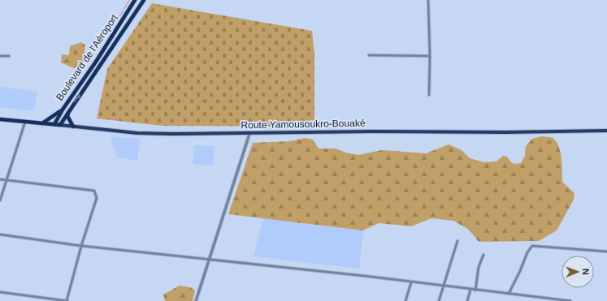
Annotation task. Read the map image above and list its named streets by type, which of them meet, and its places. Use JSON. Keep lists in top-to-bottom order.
{
  "streets": {
    "highway": ["Boulevard de l'Aéroport", "Route Yamousoukro-Bouaké"]
  },
  "crossings": [
    ["Boulevard de l'Aéroport", "Route Yamousoukro-Bouaké"]
  ],
  "north": "right"
}
